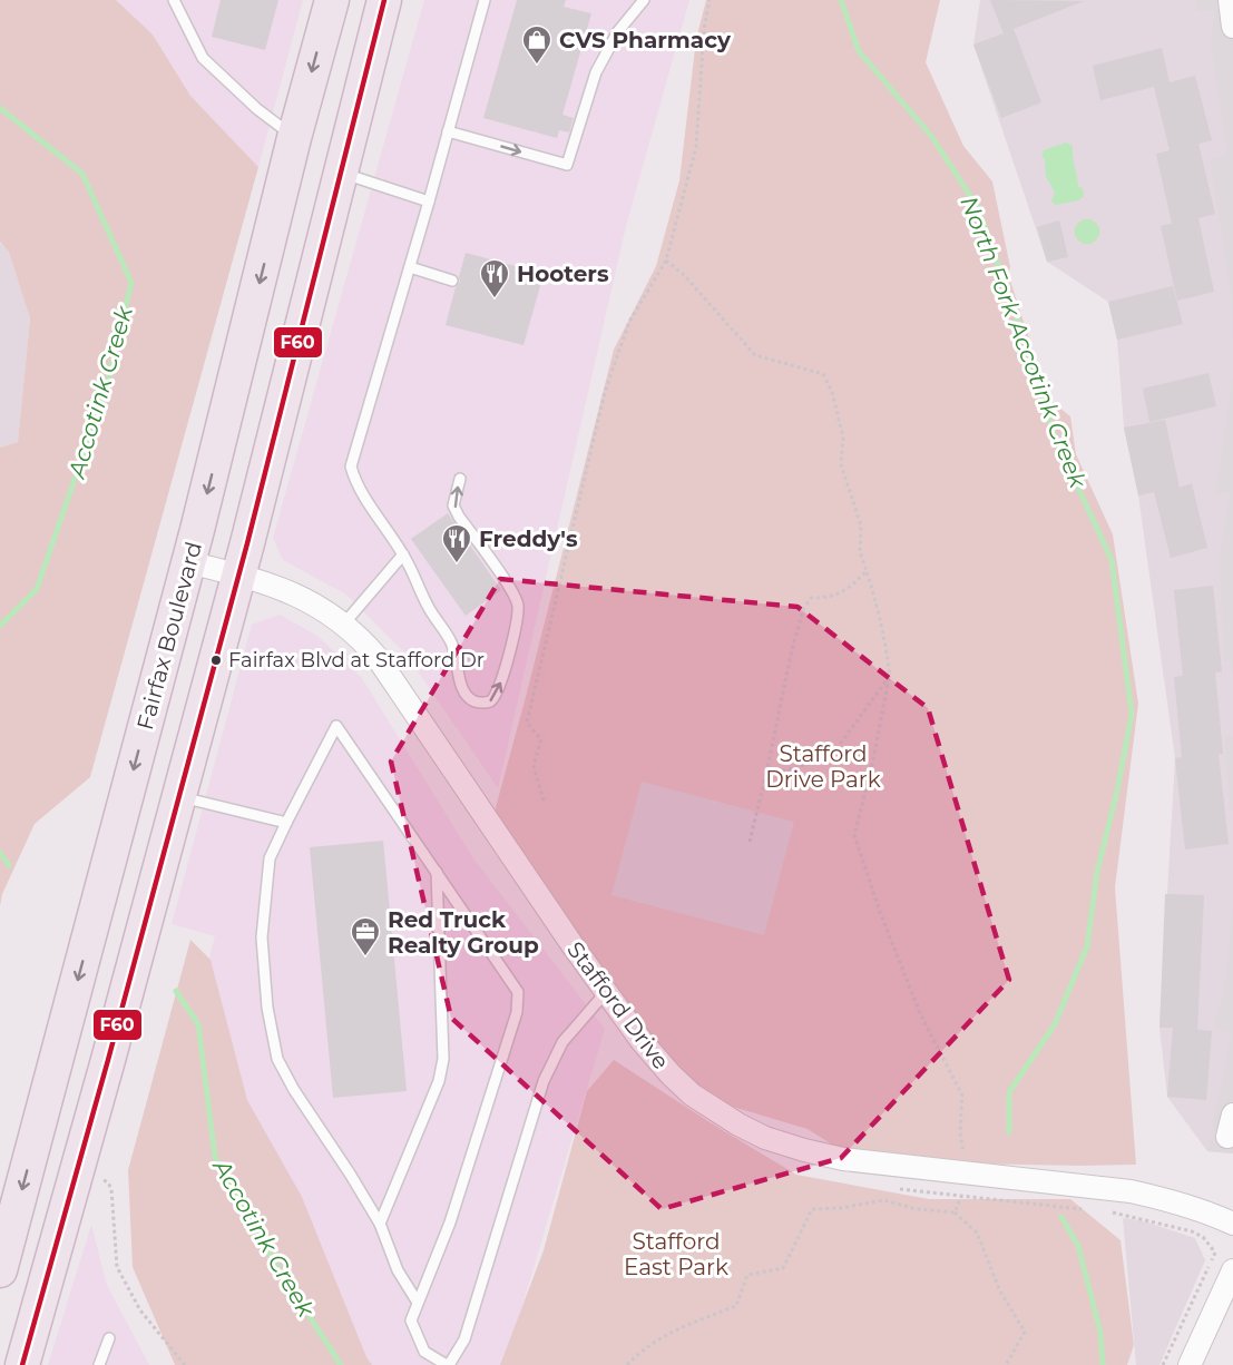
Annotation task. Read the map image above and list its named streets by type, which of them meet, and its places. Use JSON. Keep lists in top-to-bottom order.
{
  "streets": {
    "main road": ["Fairfax Boulevard"],
    "street": ["Stafford Drive"]
  },
  "crossings": [
    ["Fairfax Boulevard", "Stafford Drive"]
  ],
  "water": ["North Fork Accotink Creek", "Accotink Creek"],
  "parks": ["Stafford Drive Park", "Stafford East Park"],
  "places": {
    "shop": ["CVS Pharmacy"],
    "restaurant": ["Hooters", "Freddy's"],
    "other": ["Fairfax Blvd at Stafford Dr"],
    "office": ["Red Truck Realty Group"]
  },
  "lines": ["transit line F60"]
}
